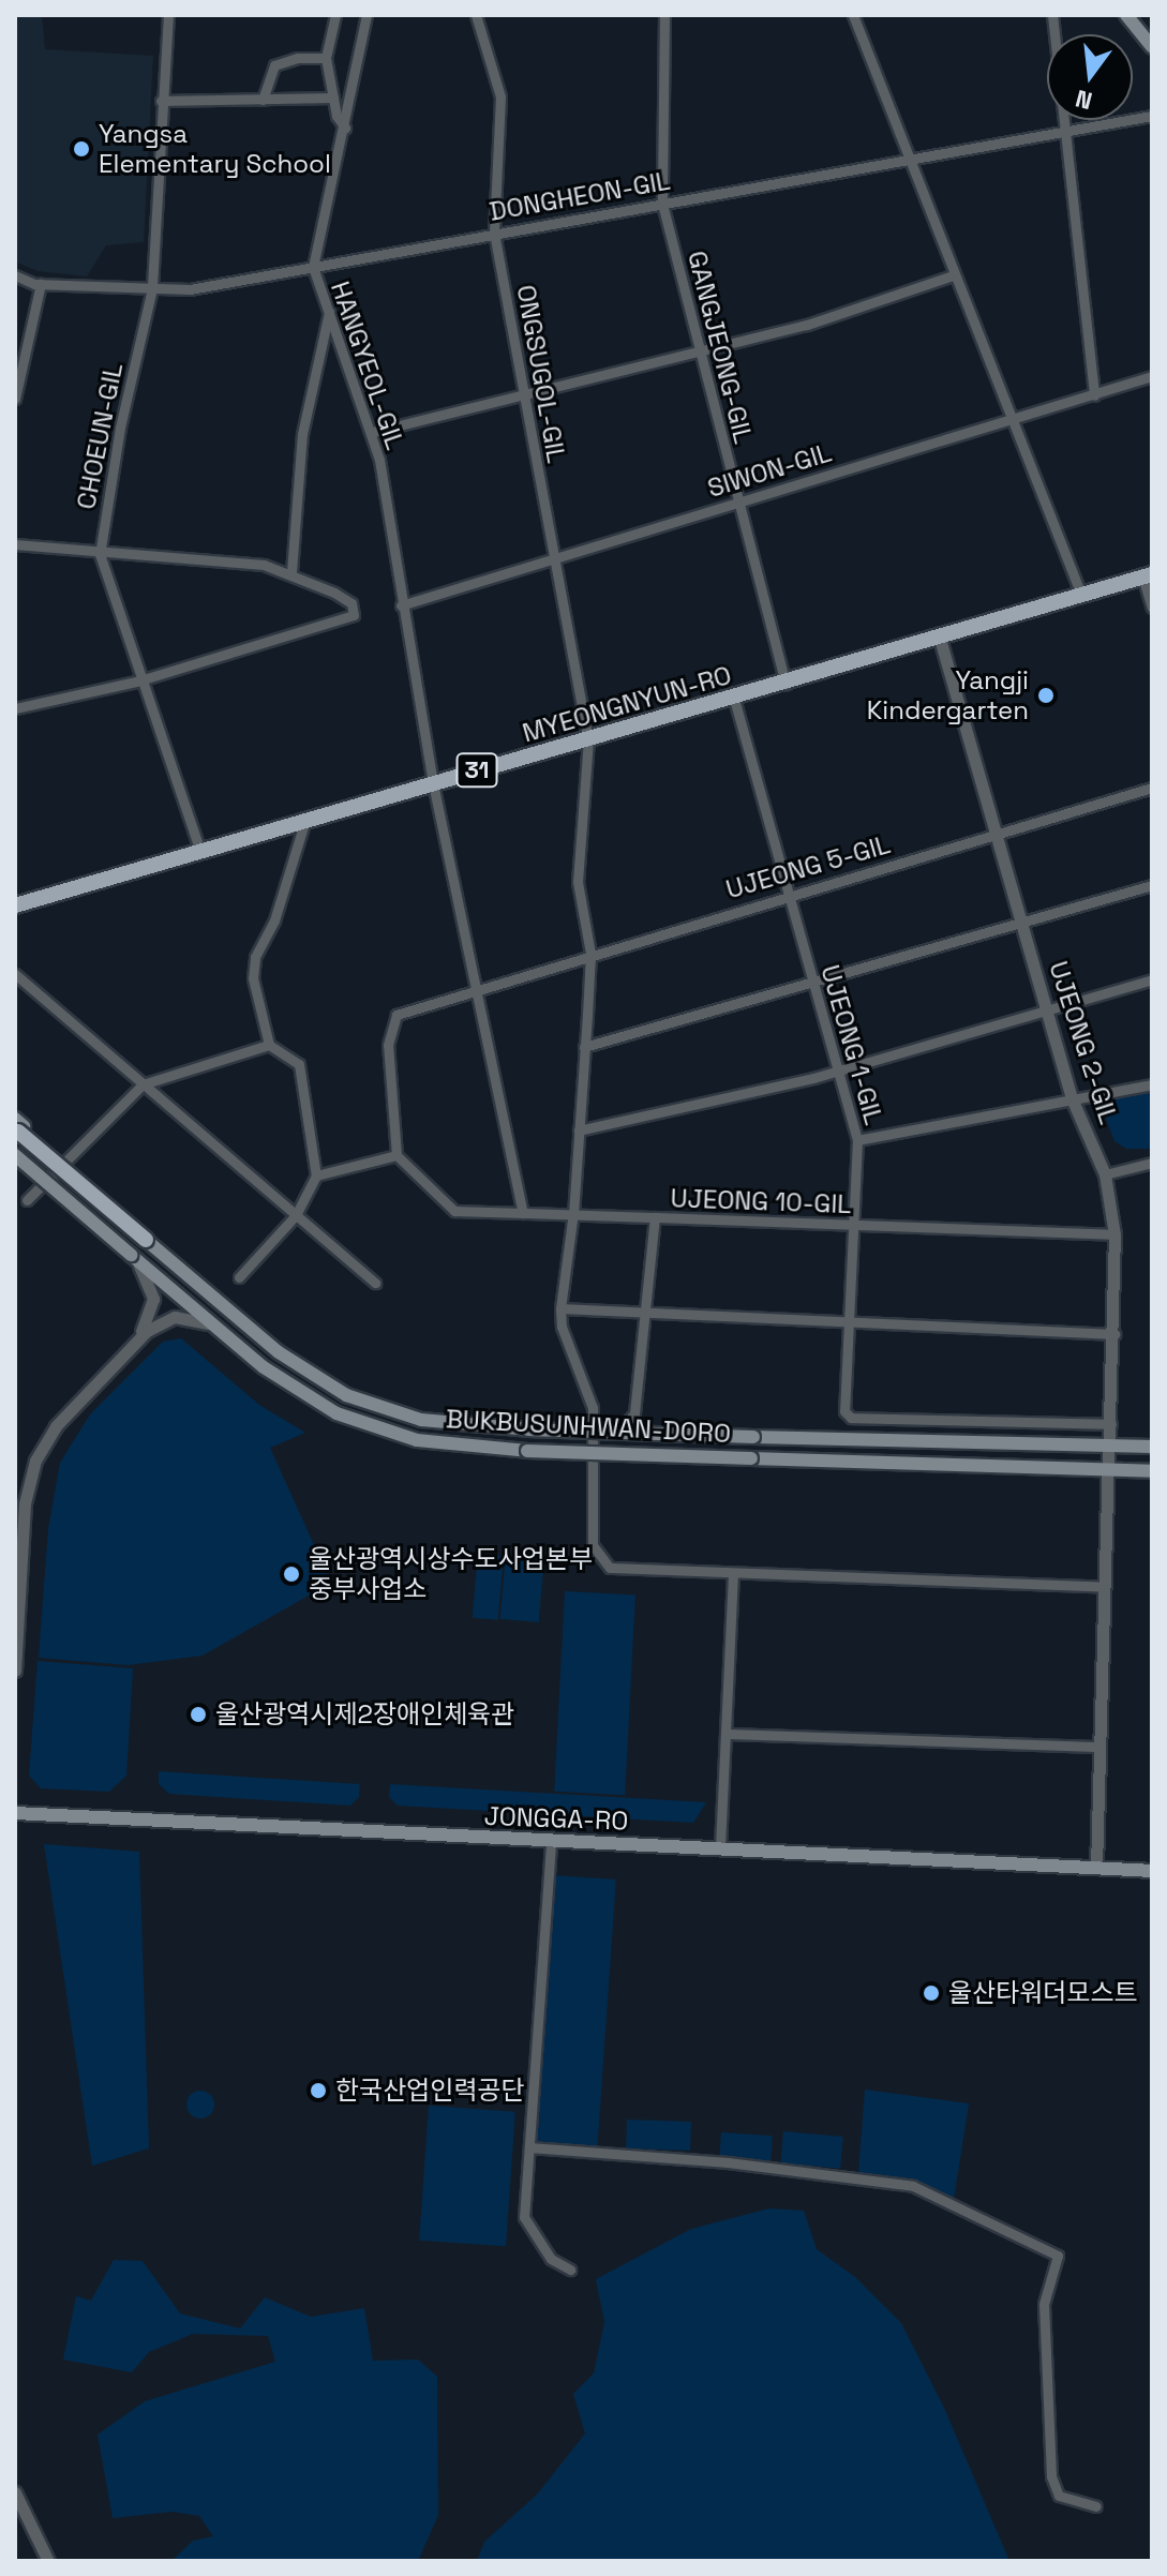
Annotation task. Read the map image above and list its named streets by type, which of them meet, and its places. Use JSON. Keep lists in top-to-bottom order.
{
  "streets": {
    "main road": [
      "MYEONGNYUN-RO",
      "31",
      "BUKBUSUNHWAN-DORO",
      "JONGGA-RO"
    ],
    "street": [
      "DONGHEON-GIL",
      "GANGJEONG-GIL",
      "HANGYEOL-GIL",
      "ONGSUGOL-GIL",
      "CHOEUN-GIL",
      "SIWON-GIL",
      "UJEONG 5-GIL",
      "UJEONG 2-GIL",
      "UJEONG 1-GIL",
      "UJEONG 10-GIL"
    ]
  },
  "crossings": [
    ["DONGHEON-GIL", "GANGJEONG-GIL"],
    ["DONGHEON-GIL", "HANGYEOL-GIL"],
    ["DONGHEON-GIL", "ONGSUGOL-GIL"],
    ["DONGHEON-GIL", "CHOEUN-GIL"],
    ["GANGJEONG-GIL", "SIWON-GIL"],
    ["GANGJEONG-GIL", "MYEONGNYUN-RO"],
    ["HANGYEOL-GIL", "SIWON-GIL"],
    ["HANGYEOL-GIL", "MYEONGNYUN-RO"],
    ["HANGYEOL-GIL", "UJEONG 5-GIL"],
    ["ONGSUGOL-GIL", "SIWON-GIL"],
    ["ONGSUGOL-GIL", "MYEONGNYUN-RO"],
    ["ONGSUGOL-GIL", "UJEONG 5-GIL"],
    ["CHOEUN-GIL", "MYEONGNYUN-RO"],
    ["MYEONGNYUN-RO", "UJEONG 2-GIL"],
    ["MYEONGNYUN-RO", "UJEONG 1-GIL"],
    ["UJEONG 5-GIL", "UJEONG 2-GIL"],
    ["UJEONG 5-GIL", "UJEONG 1-GIL"],
    ["UJEONG 2-GIL", "UJEONG 1-GIL"],
    ["UJEONG 2-GIL", "UJEONG 10-GIL"],
    ["UJEONG 2-GIL", "BUKBUSUNHWAN-DORO"],
    ["UJEONG 1-GIL", "UJEONG 10-GIL"]
  ],
  "places": [
    "Yangsa Elementary School",
    "Yangji Kindergarten",
    "울산광역시상수도사업본부 중부사업소",
    "울산광역시제2장애인체육관",
    "울산타워더모스트",
    "한국산업인력공단"
  ],
  "north": "bottom"
}
